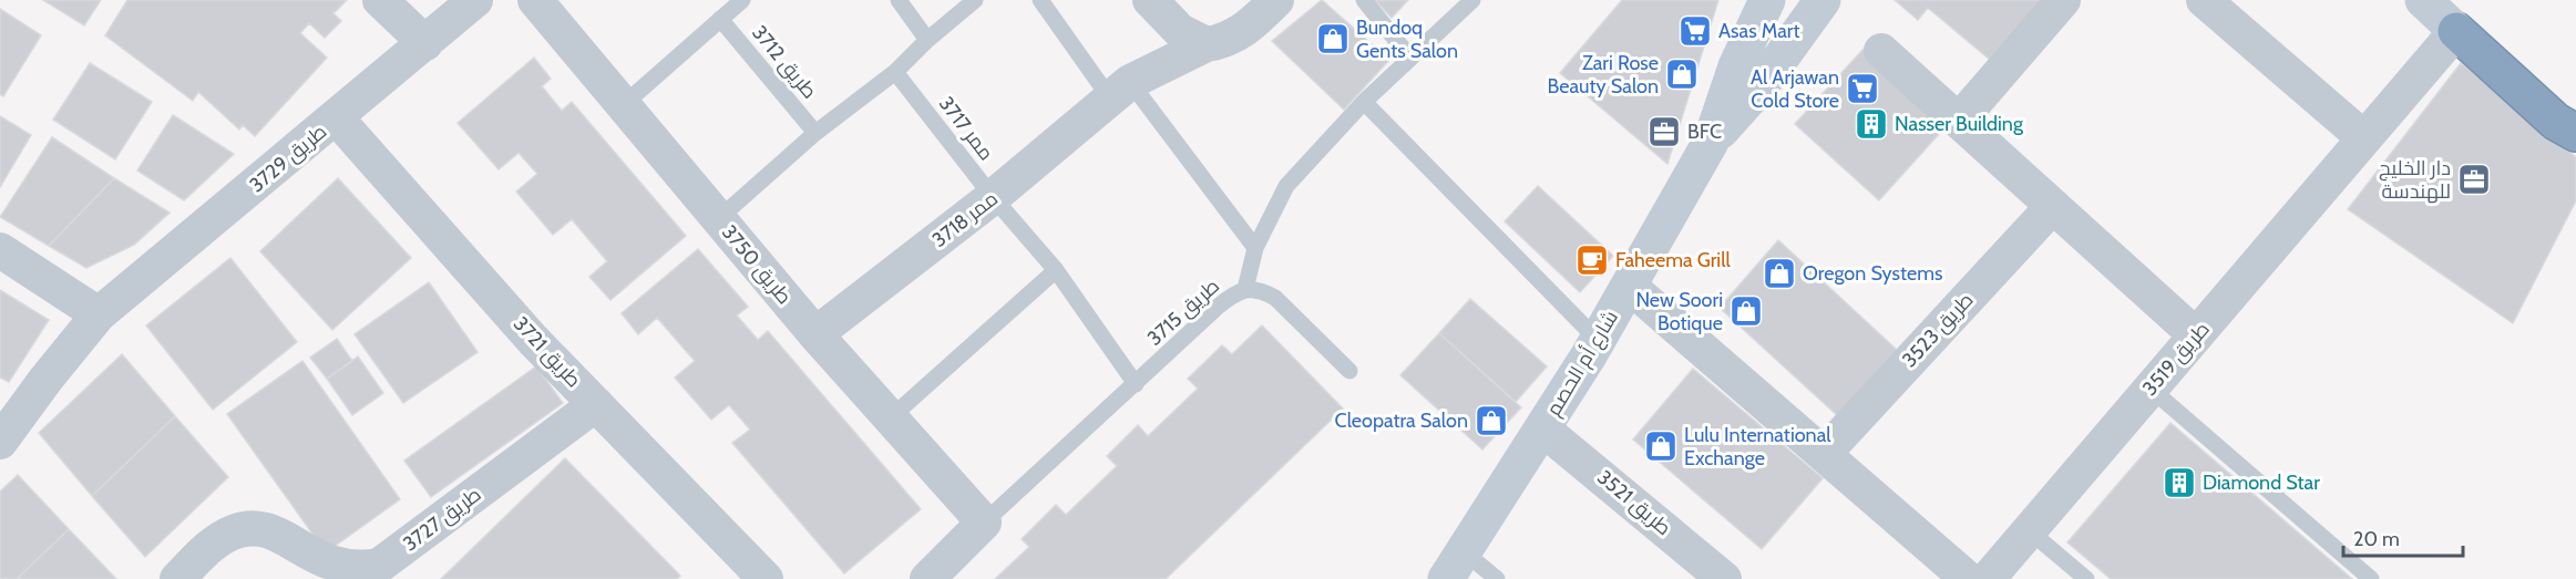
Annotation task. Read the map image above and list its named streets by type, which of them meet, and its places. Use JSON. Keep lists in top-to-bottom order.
{
  "streets": {
    "street": [
      "طريق 3729",
      "ممر 3718",
      "طريق 3750",
      "طريق 3523",
      "طريق 3721",
      "طريق 3519",
      "شارع أم الحصم",
      "طريق 3521",
      "طريق 3727"
    ],
    "lane": ["طريق 3712", "ممر 3717", "طريق 3715"]
  },
  "crossings": [
    ["ممر 3717", "ممر 3718"],
    ["ممر 3717", "طريق 3715"],
    ["طريق 3729", "طريق 3721"],
    ["ممر 3718", "طريق 3750"],
    ["طريق 3750", "طريق 3715"],
    ["طريق 3721", "طريق 3727"],
    ["شارع أم الحصم", "طريق 3521"]
  ],
  "places": {
    "supermarket": ["Asas Mart", "Al Arjawan Cold Store"],
    "shop": [
      "Bundoq Gents Salon",
      "Zari Rose Beauty Salon",
      "Oregon Systems",
      "New Soori Botique",
      "Cleopatra Salon",
      "Lulu International Exchange"
    ],
    "building": ["Nasser Building", "Diamond Star"],
    "office": ["BFC", "دار الخليج للهندسة"],
    "cafe": ["Faheema Grill"]
  },
  "scale_bar": "20 m"
}
